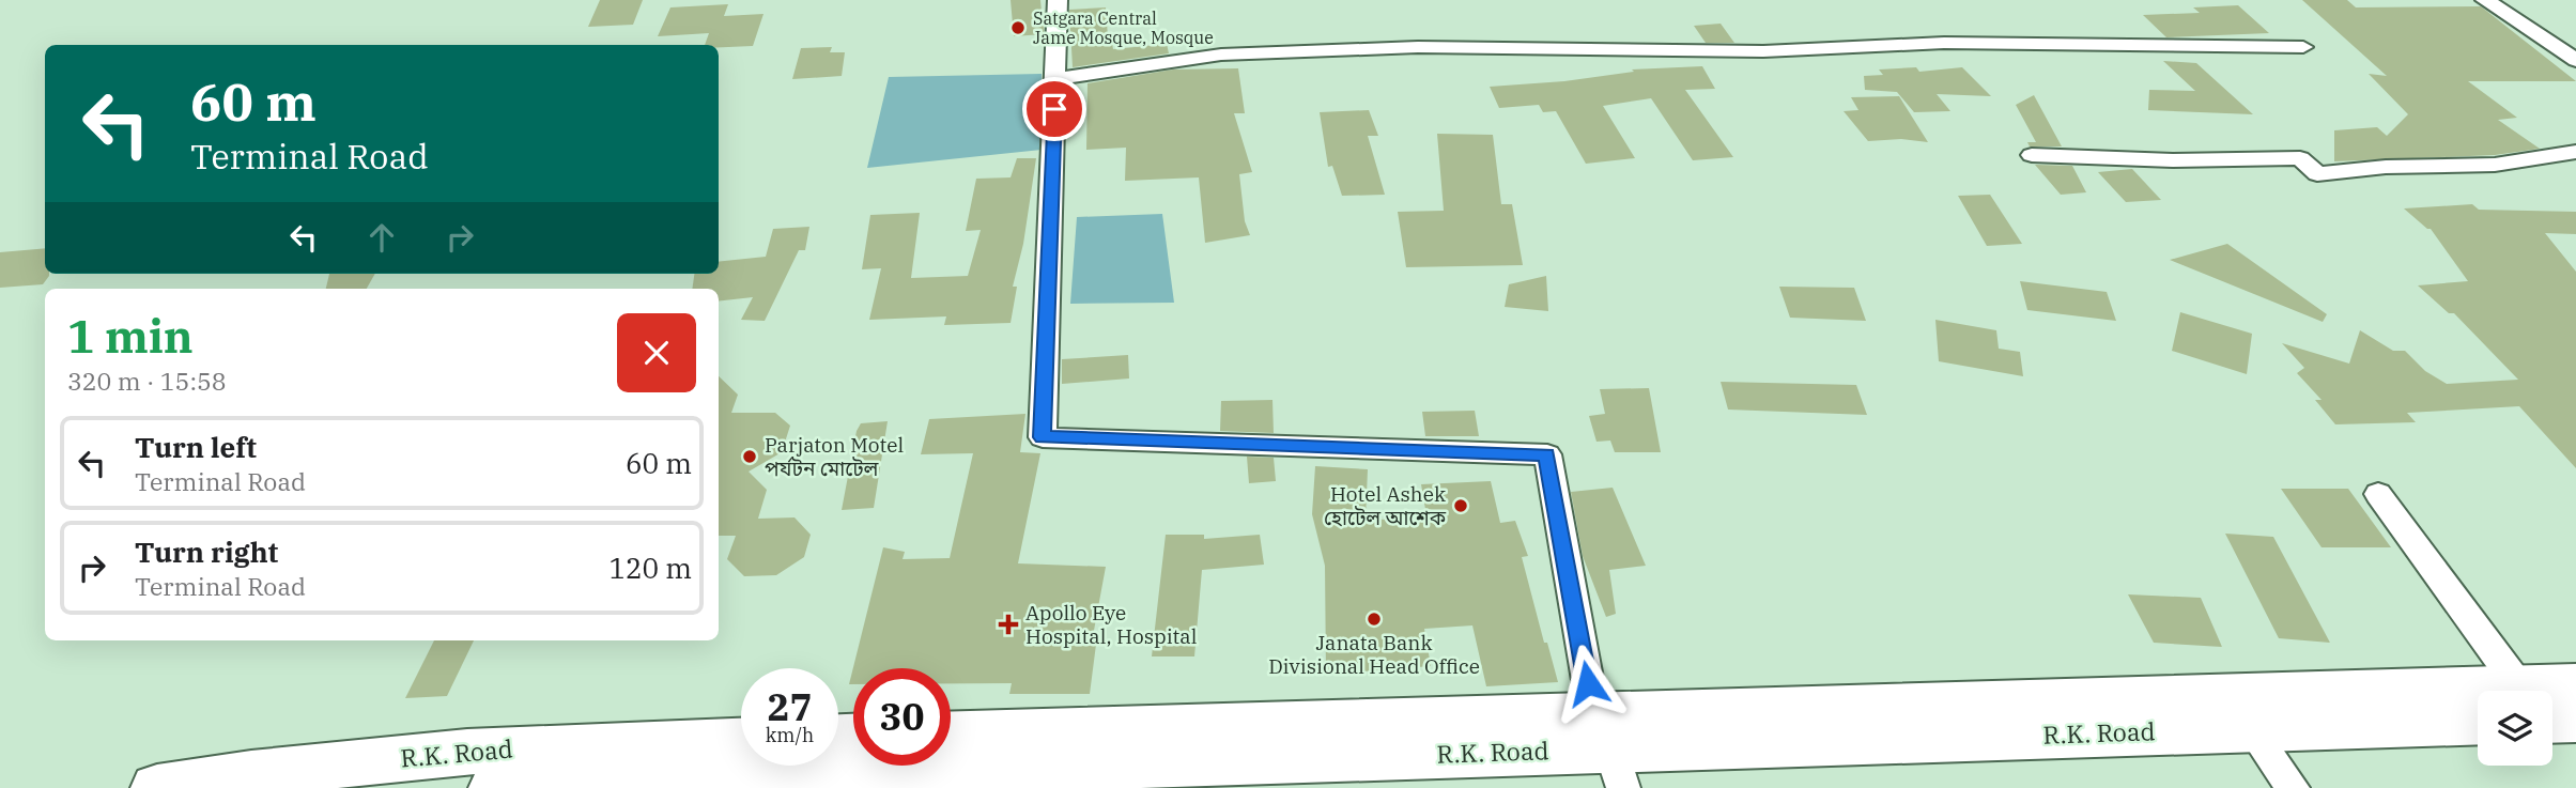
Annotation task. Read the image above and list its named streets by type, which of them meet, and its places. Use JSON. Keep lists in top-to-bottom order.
{
  "streets": {
    "highway": ["R.K. Road"]
  },
  "places": {
    "other": [
      "Satgara Central Jame Mosque, Mosque",
      "Parjaton Motel পর্যটন মোটেল",
      "Hotel Ashek হোটেল আশেক",
      "Janata Bank Divisional Head Office"
    ],
    "health": ["Apollo Eye Hospital, Hospital"]
  },
  "page": {
    "turn": ["60 m", "Terminal Road"],
    "heading": ["1 min", "320 m · 15:58"],
    "list": [
      {
        "name": "Turn left",
        "note": "Terminal Road",
        "value": "60 m"
      },
      {
        "name": "Turn right",
        "note": "Terminal Road",
        "value": "120 m"
      }
    ],
    "speed": "27 km/h",
    "limit": "30"
  }
}
